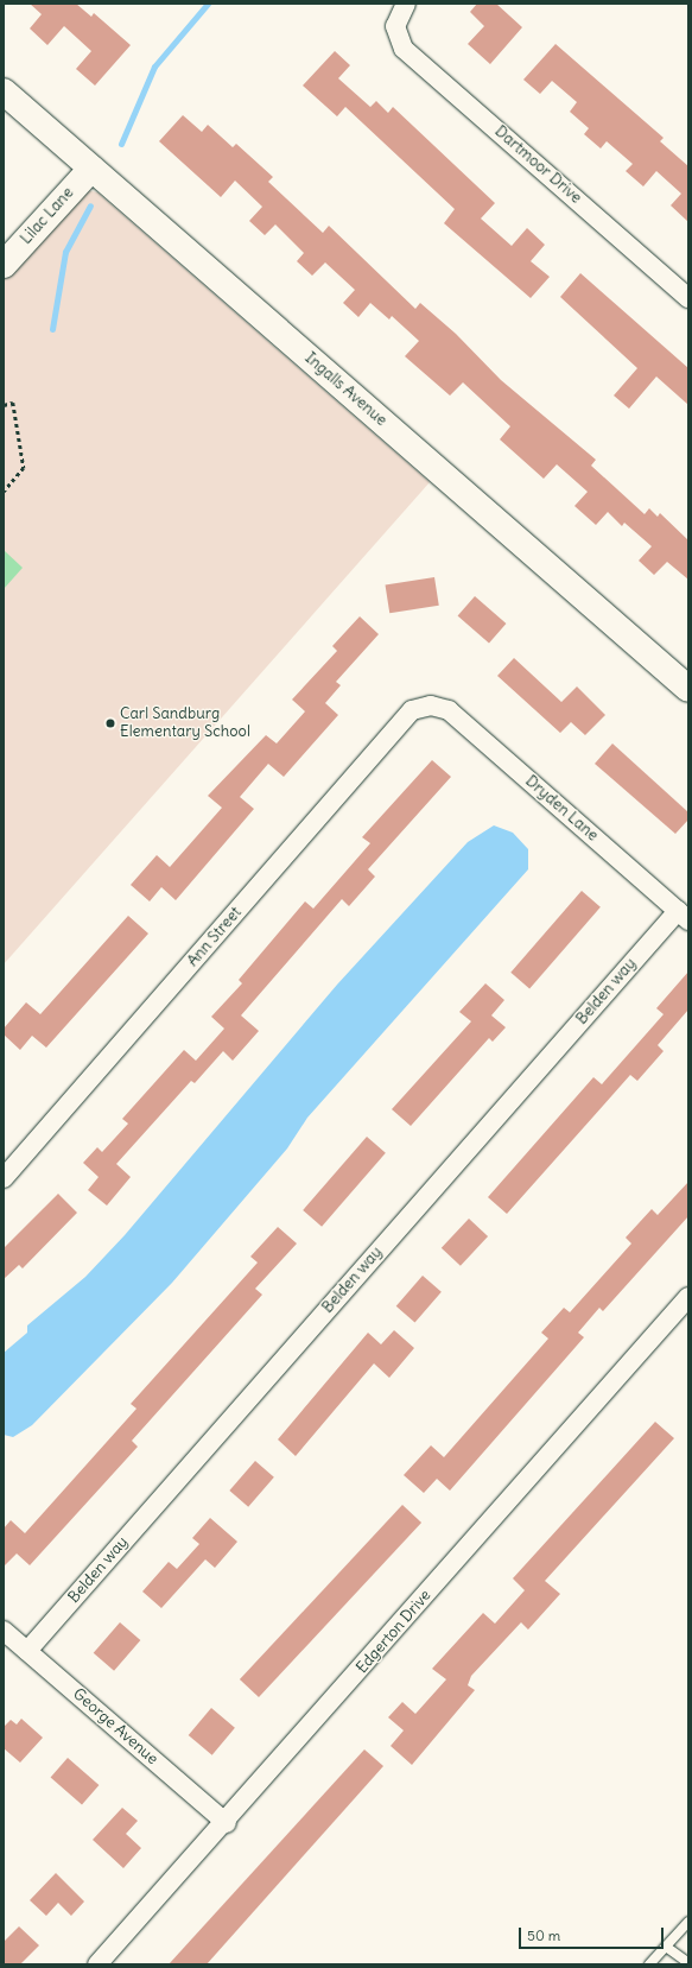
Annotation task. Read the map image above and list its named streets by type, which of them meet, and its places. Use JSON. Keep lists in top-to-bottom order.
{
  "streets": {
    "street": [
      "Dartmoor Drive",
      "Lilac Lane",
      "Ingalls Avenue",
      "Dryden Lane",
      "Ann Street",
      "Belden way",
      "Edgerton Drive",
      "George Avenue"
    ]
  },
  "crossings": [
    ["Lilac Lane", "Ingalls Avenue"],
    ["Dryden Lane", "Ann Street"],
    ["Dryden Lane", "Belden way"],
    ["Belden way", "George Avenue"],
    ["Edgerton Drive", "George Avenue"]
  ],
  "places": ["Carl Sandburg Elementary School"],
  "scale_bar": "50 m"
}
